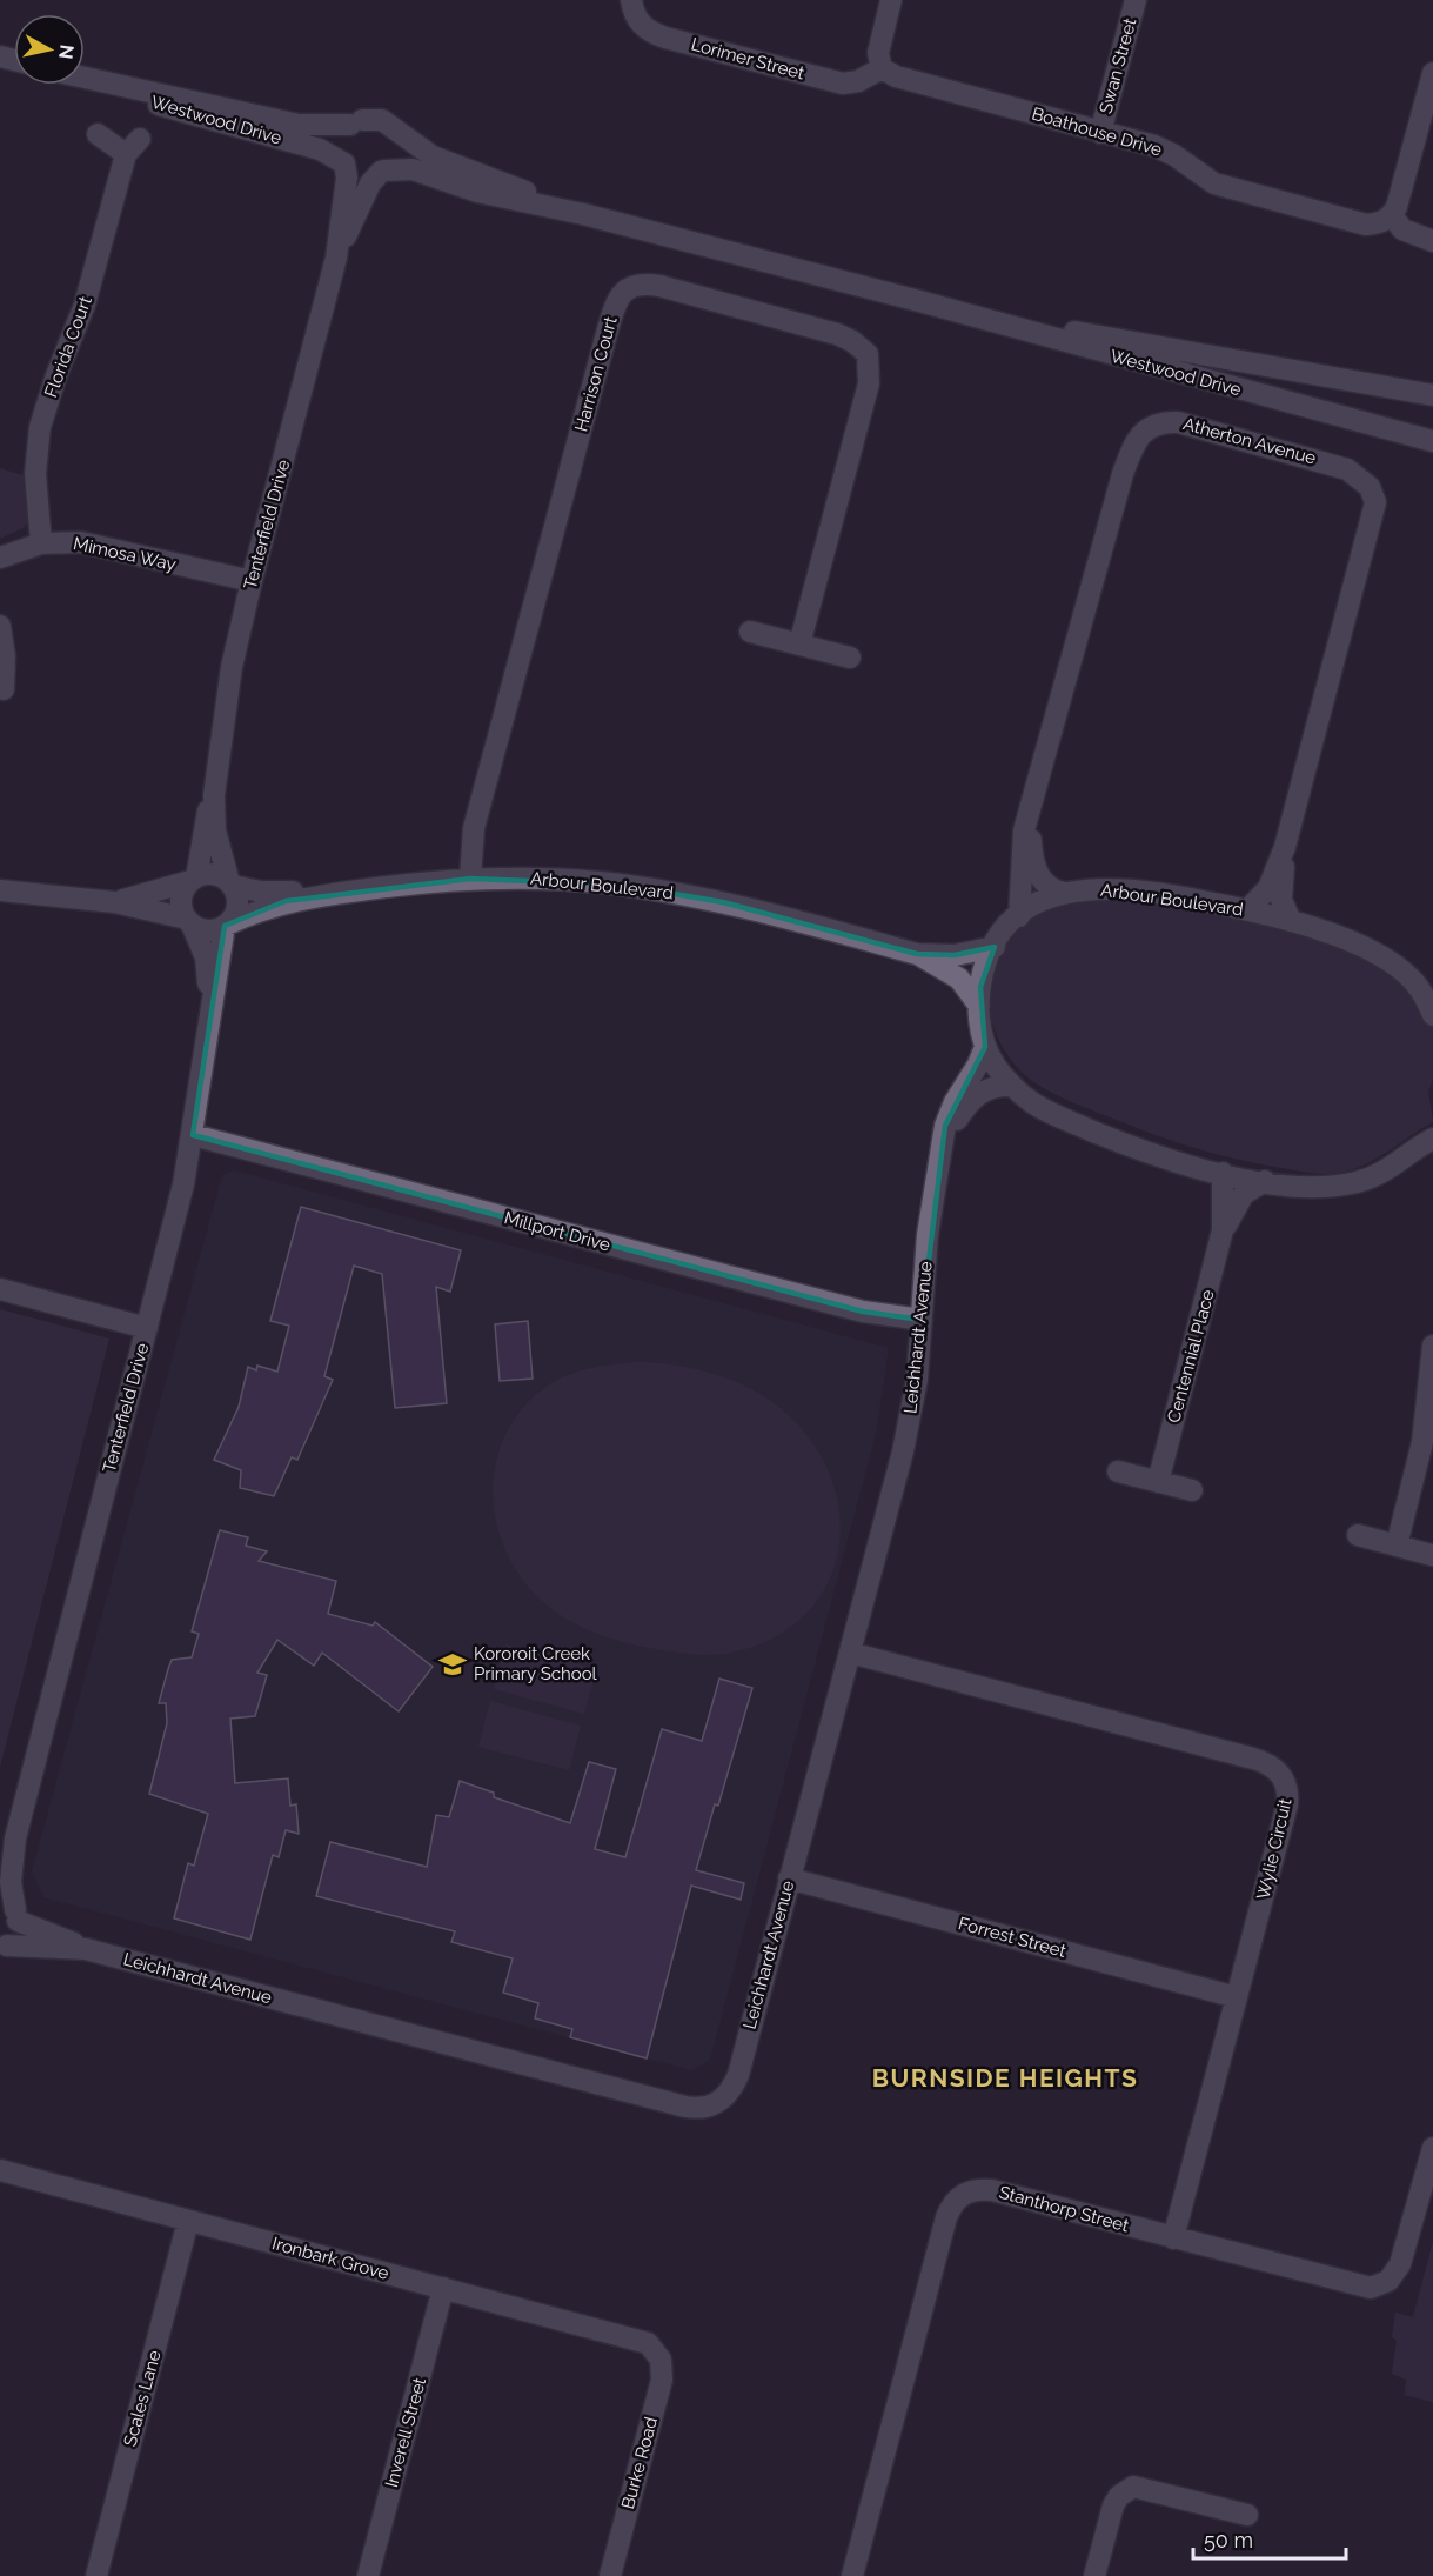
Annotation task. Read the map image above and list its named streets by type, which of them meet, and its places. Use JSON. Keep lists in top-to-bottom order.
{
  "streets": {
    "street": [
      "Lorimer Street",
      "Swan Street",
      "Westwood Drive",
      "Boathouse Drive",
      "Florida Court",
      "Harrison Court",
      "Atherton Avenue",
      "Tenterfield Drive",
      "Mimosa Way",
      "Arbour Boulevard",
      "Millport Drive",
      "Leichhardt Avenue",
      "Centennial Place",
      "Wylie Circuit",
      "Forrest Street",
      "Stanthorp Street",
      "Ironbark Grove",
      "Scales Lane",
      "Inverell Street",
      "Burke Road"
    ]
  },
  "crossings": [
    ["Lorimer Street", "Boathouse Drive"],
    ["Swan Street", "Boathouse Drive"],
    ["Westwood Drive", "Tenterfield Drive"],
    ["Florida Court", "Mimosa Way"],
    ["Harrison Court", "Arbour Boulevard"],
    ["Tenterfield Drive", "Mimosa Way"],
    ["Tenterfield Drive", "Millport Drive"],
    ["Tenterfield Drive", "Leichhardt Avenue"],
    ["Millport Drive", "Leichhardt Avenue"],
    ["Leichhardt Avenue", "Wylie Circuit"],
    ["Leichhardt Avenue", "Forrest Street"],
    ["Wylie Circuit", "Forrest Street"],
    ["Wylie Circuit", "Stanthorp Street"],
    ["Ironbark Grove", "Scales Lane"],
    ["Ironbark Grove", "Inverell Street"],
    ["Ironbark Grove", "Burke Road"]
  ],
  "districts": ["BURNSIDE HEIGHTS"],
  "places": {
    "school or university": ["Kororoit Creek Primary School"]
  },
  "scale_bar": "50 m",
  "north": "right"
}
